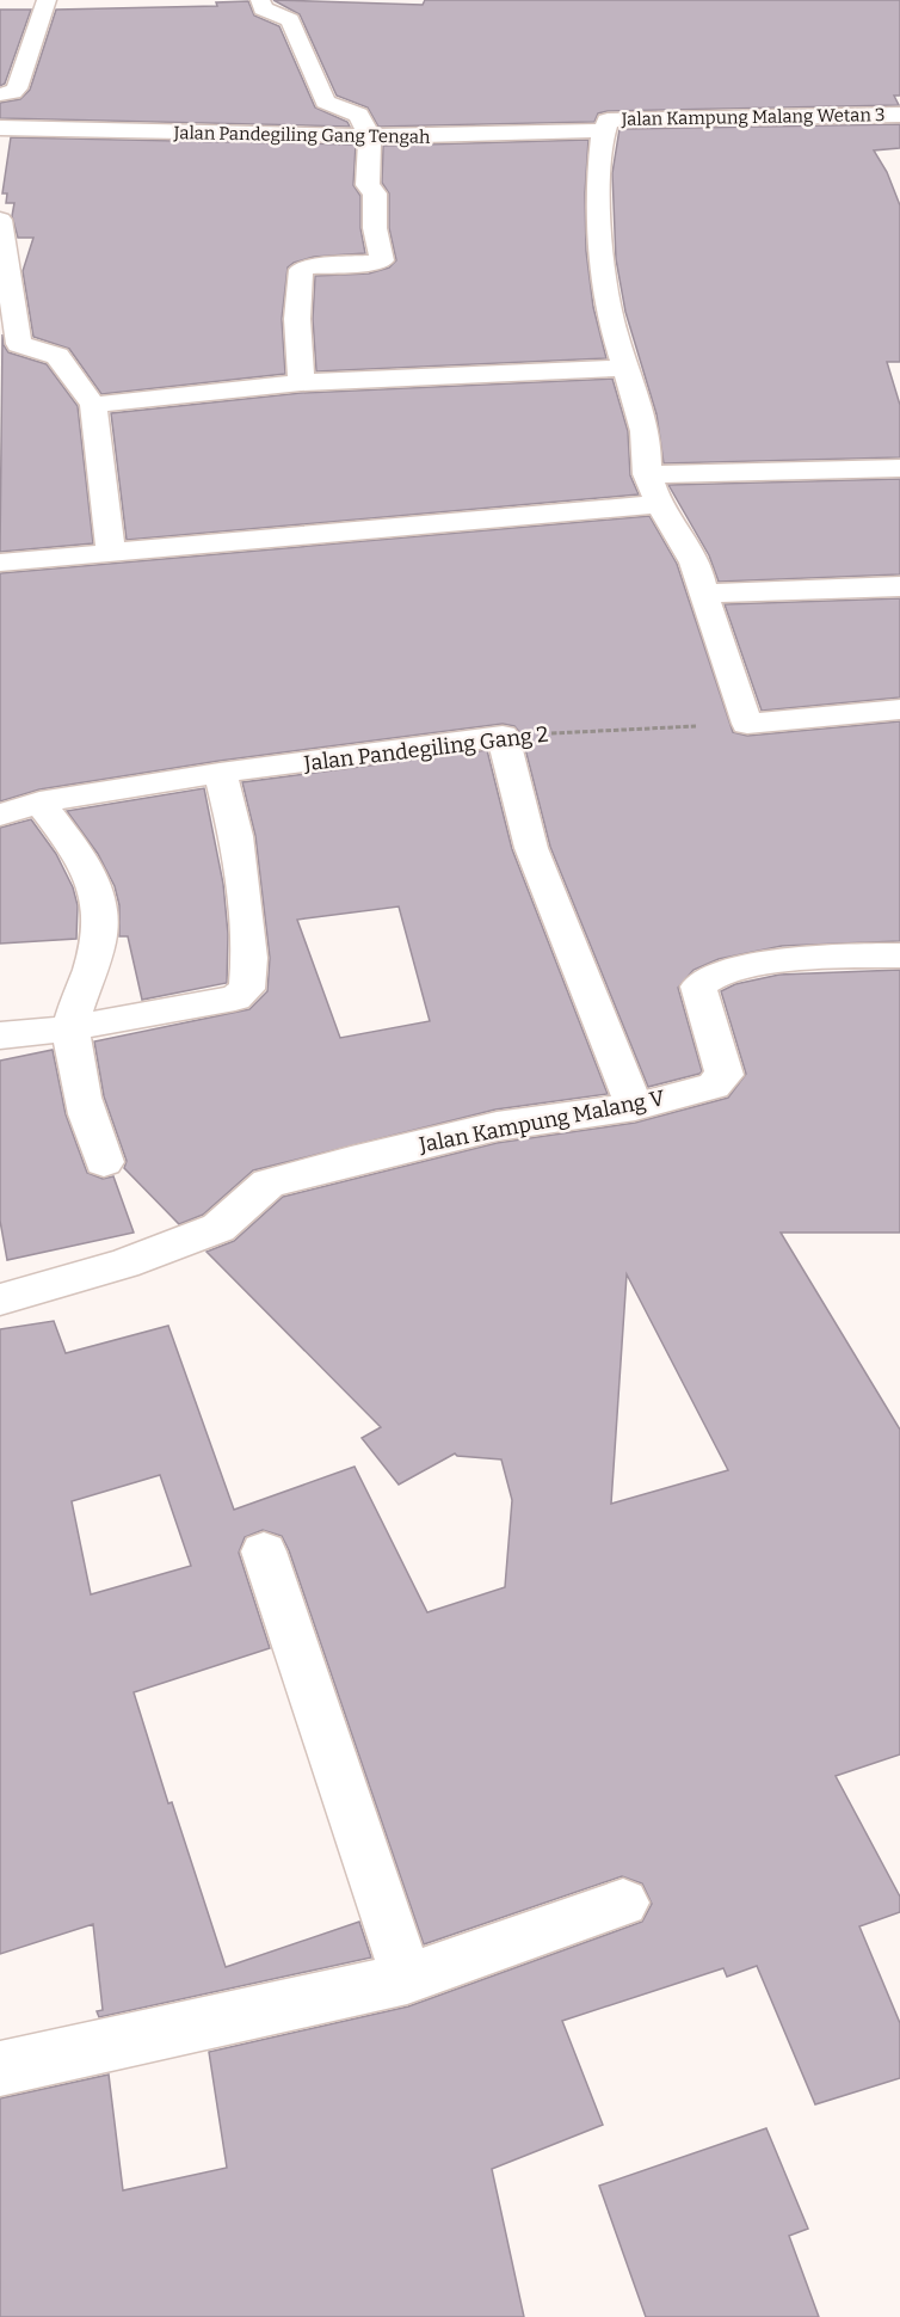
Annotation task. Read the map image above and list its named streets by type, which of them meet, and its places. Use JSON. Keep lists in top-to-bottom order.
{
  "streets": {
    "street": [
      "Jalan Kampung Malang Wetan 3",
      "Jalan Pandegiling Gang Tengah",
      "Jalan Pandegiling Gang 2",
      "Jalan Kampung Malang V"
    ]
  },
  "crossings": [
    ["Jalan Kampung Malang Wetan 3", "Jalan Pandegiling Gang Tengah"]
  ]
}
